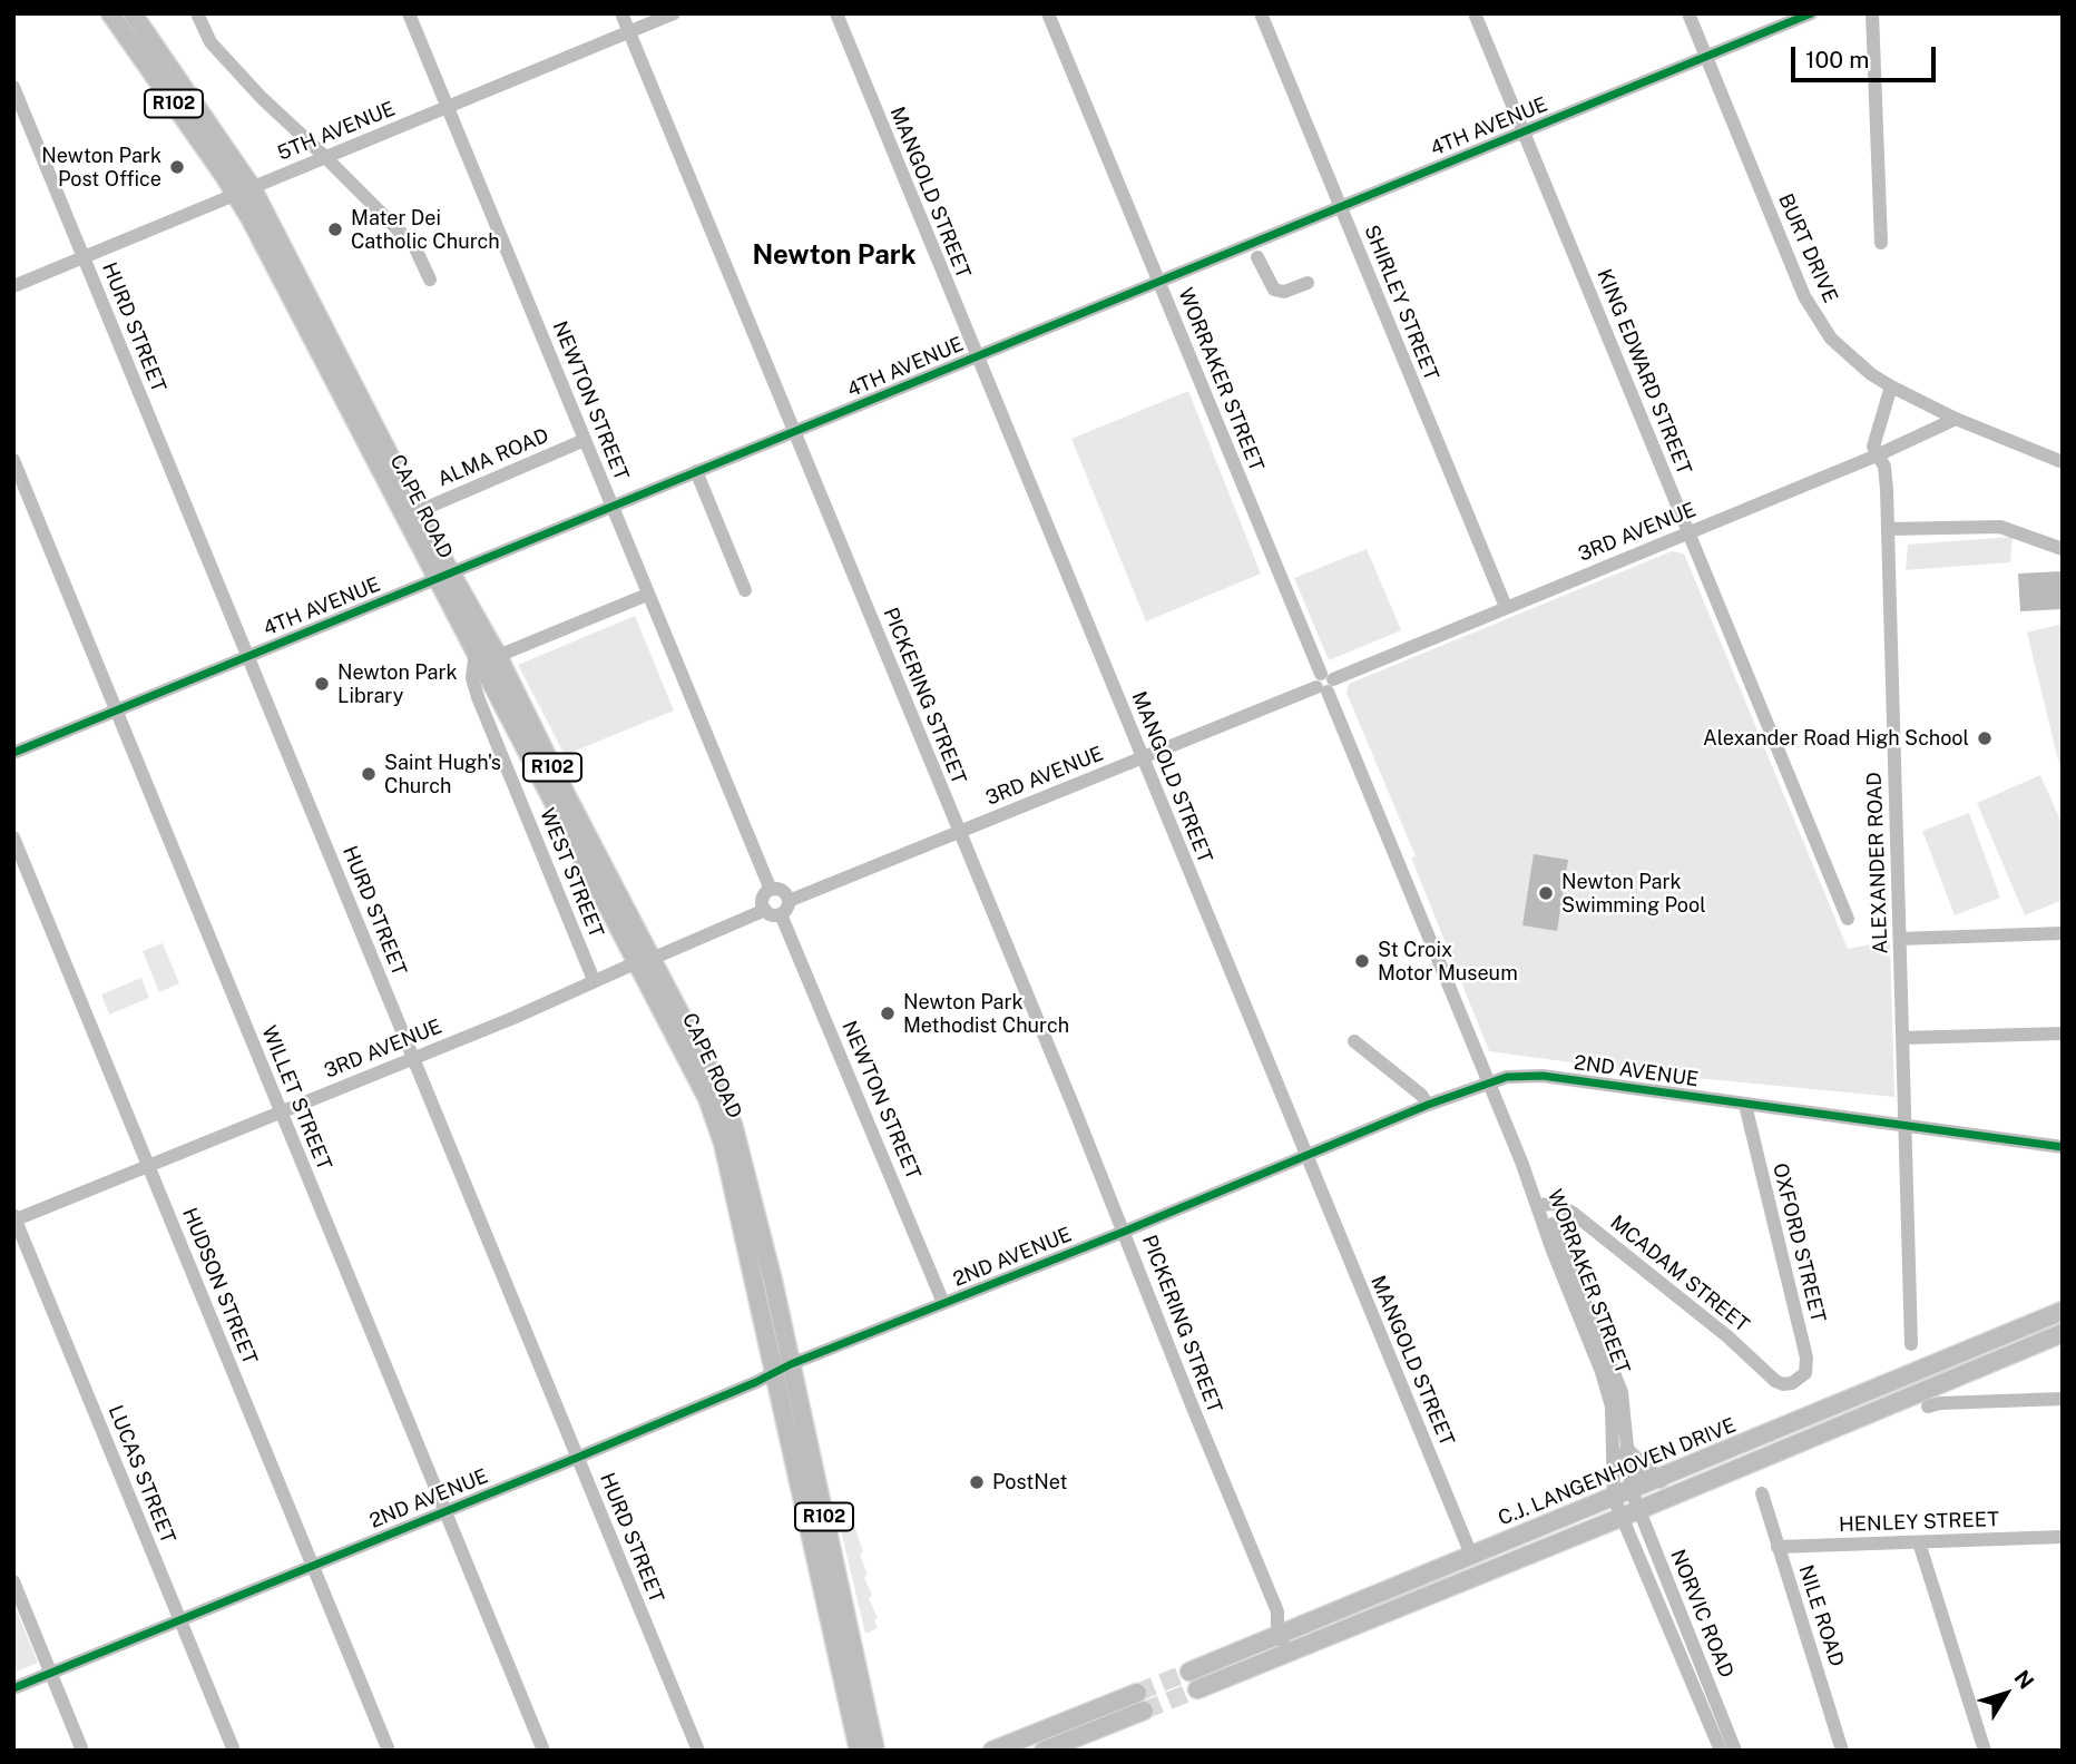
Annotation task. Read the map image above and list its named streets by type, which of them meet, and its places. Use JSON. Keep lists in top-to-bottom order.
{
  "streets": {
    "main road": ["R102", "CAPE ROAD", "C.J. LANGENHOVEN DRIVE"],
    "street": [
      "4TH AVENUE",
      "5TH AVENUE",
      "MANGOLD STREET",
      "BURT DRIVE",
      "SHIRLEY STREET",
      "HURD STREET",
      "KING EDWARD STREET",
      "WORRAKER STREET",
      "NEWTON STREET",
      "ALMA ROAD",
      "3RD AVENUE",
      "PICKERING STREET",
      "ALEXANDER ROAD",
      "WEST STREET",
      "2ND AVENUE",
      "WILLET STREET",
      "OXFORD STREET",
      "MCADAM STREET",
      "HUDSON STREET",
      "LUCAS STREET",
      "HENLEY STREET",
      "NORVIC ROAD",
      "NILE ROAD"
    ]
  },
  "crossings": [
    ["4TH AVENUE", "MANGOLD STREET"],
    ["4TH AVENUE", "BURT DRIVE"],
    ["4TH AVENUE", "SHIRLEY STREET"],
    ["4TH AVENUE", "HURD STREET"],
    ["4TH AVENUE", "KING EDWARD STREET"],
    ["4TH AVENUE", "WORRAKER STREET"],
    ["4TH AVENUE", "NEWTON STREET"],
    ["4TH AVENUE", "CAPE ROAD"],
    ["4TH AVENUE", "PICKERING STREET"],
    ["4TH AVENUE", "WILLET STREET"],
    ["5TH AVENUE", "HURD STREET"],
    ["5TH AVENUE", "NEWTON STREET"],
    ["5TH AVENUE", "CAPE ROAD"],
    ["5TH AVENUE", "PICKERING STREET"],
    ["MANGOLD STREET", "3RD AVENUE"],
    ["MANGOLD STREET", "2ND AVENUE"],
    ["MANGOLD STREET", "C.J. LANGENHOVEN DRIVE"],
    ["BURT DRIVE", "3RD AVENUE"],
    ["BURT DRIVE", "ALEXANDER ROAD"],
    ["SHIRLEY STREET", "3RD AVENUE"],
    ["HURD STREET", "3RD AVENUE"],
    ["HURD STREET", "2ND AVENUE"],
    ["KING EDWARD STREET", "3RD AVENUE"],
    ["WORRAKER STREET", "3RD AVENUE"],
    ["WORRAKER STREET", "2ND AVENUE"],
    ["WORRAKER STREET", "MCADAM STREET"],
    ["WORRAKER STREET", "C.J. LANGENHOVEN DRIVE"],
    ["WORRAKER STREET", "NORVIC ROAD"],
    ["NEWTON STREET", "ALMA ROAD"],
    ["NEWTON STREET", "3RD AVENUE"],
    ["NEWTON STREET", "2ND AVENUE"],
    ["ALMA ROAD", "CAPE ROAD"],
    ["CAPE ROAD", "3RD AVENUE"],
    ["CAPE ROAD", "WEST STREET"],
    ["CAPE ROAD", "2ND AVENUE"],
    ["3RD AVENUE", "PICKERING STREET"],
    ["3RD AVENUE", "ALEXANDER ROAD"],
    ["3RD AVENUE", "WEST STREET"],
    ["3RD AVENUE", "WILLET STREET"],
    ["3RD AVENUE", "HUDSON STREET"],
    ["3RD AVENUE", "LUCAS STREET"],
    ["PICKERING STREET", "2ND AVENUE"],
    ["PICKERING STREET", "C.J. LANGENHOVEN DRIVE"],
    ["ALEXANDER ROAD", "2ND AVENUE"],
    ["2ND AVENUE", "WILLET STREET"],
    ["2ND AVENUE", "OXFORD STREET"],
    ["2ND AVENUE", "HUDSON STREET"],
    ["2ND AVENUE", "LUCAS STREET"],
    ["OXFORD STREET", "MCADAM STREET"],
    ["C.J. LANGENHOVEN DRIVE", "NORVIC ROAD"],
    ["HENLEY STREET", "NILE ROAD"]
  ],
  "districts": ["Newton Park"],
  "places": [
    "Newton Park Post Office",
    "Mater Dei Catholic Church",
    "Newton Park Library",
    "Alexander Road High School",
    "Saint Hugh's Church",
    "Newton Park Swimming Pool",
    "St Croix Motor Museum",
    "Newton Park Methodist Church",
    "PostNet"
  ],
  "scale_bar": "100 m",
  "north": "top right"
}
